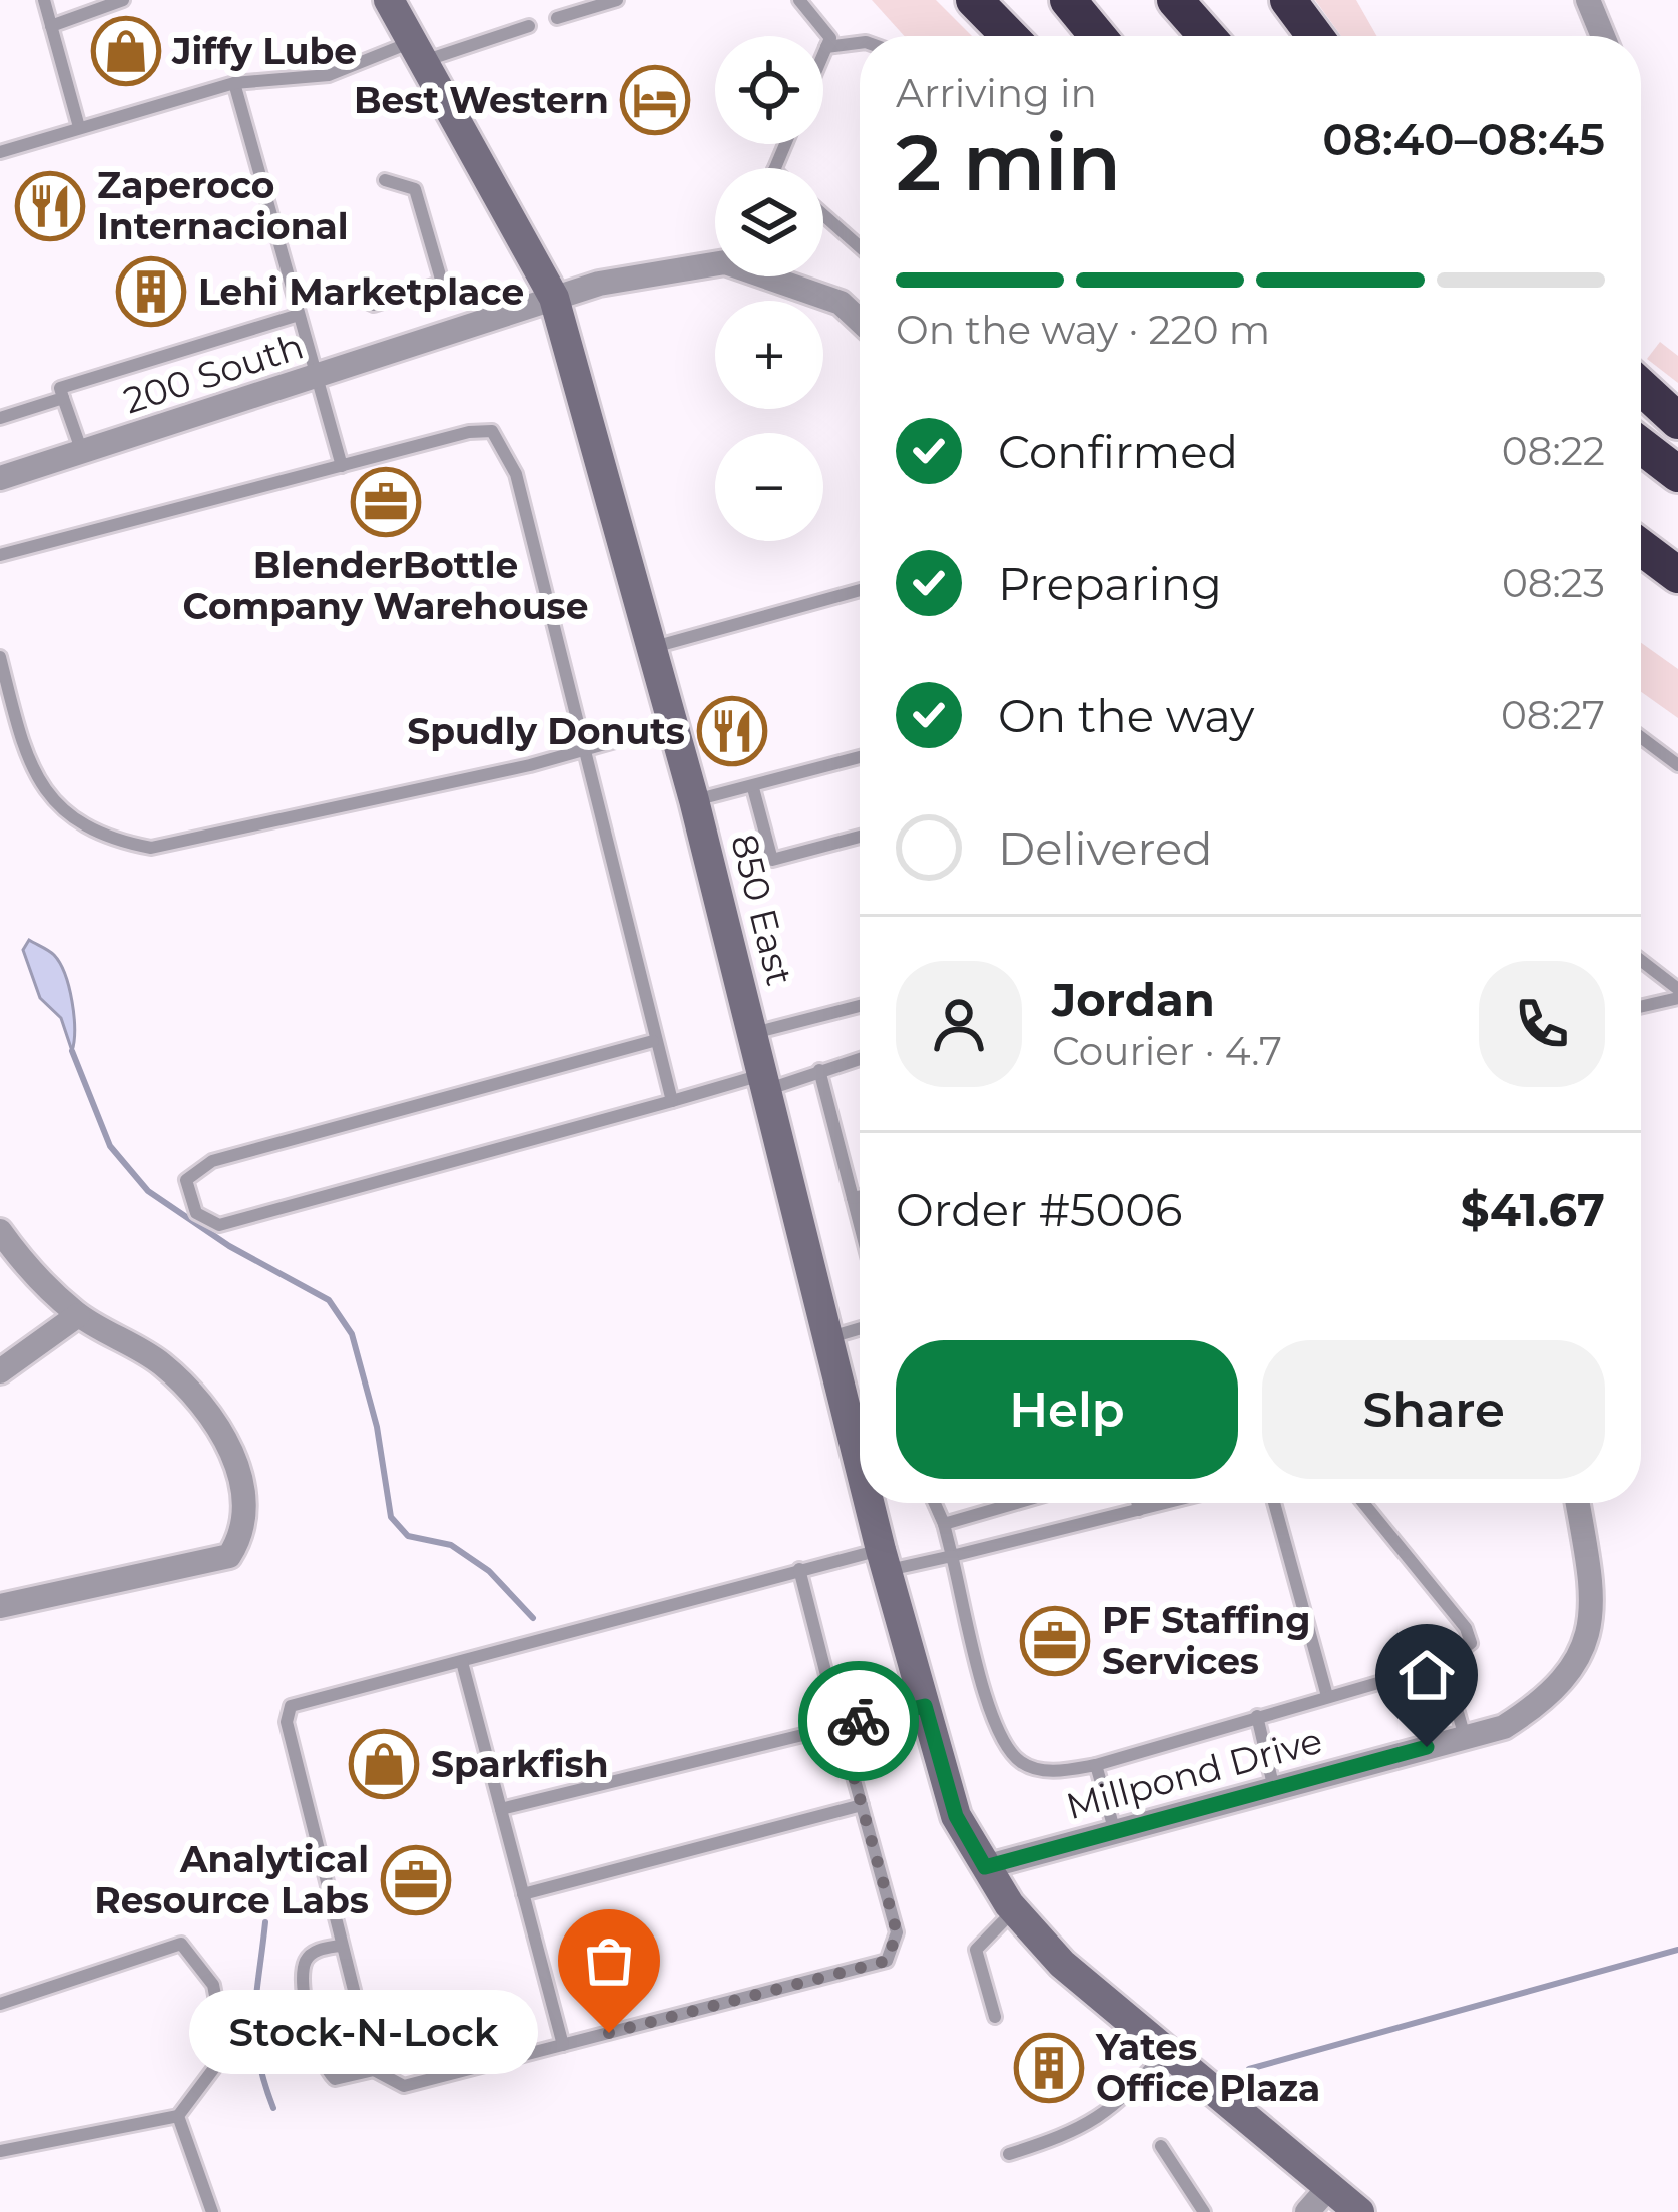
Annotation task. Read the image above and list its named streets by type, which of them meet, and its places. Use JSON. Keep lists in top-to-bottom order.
{
  "streets": {
    "main road": ["850 East"],
    "street": ["200 South", "Millpond Drive"]
  },
  "crossings": [
    ["200 South", "850 East"],
    ["850 East", "Millpond Drive"]
  ],
  "places": {
    "shop": ["Jiffy Lube", "Sparkfish"],
    "hotel": ["Best Western"],
    "restaurant": ["Zaperoco Internacional", "Spudly Donuts"],
    "building": ["Lehi Marketplace", "Yates Office Plaza"],
    "office": ["BlenderBottle Company Warehouse", "PF Staffing Services", "Analytical Resource Labs"],
    "other": ["Stock-N-Lock"]
  },
  "page": {
    "map_buttons": ["+", "−"],
    "heading": ["2 min", "Arriving in", "08:40–08:45"],
    "panel": [
      "Jordan",
      "Courier · 4.7",
      "Order #5006",
      "$41.67"
    ],
    "bar": "On the way · 220 m",
    "list": [
      ["Confirmed", "08:22"],
      ["Preparing", "08:23"],
      ["On the way", "08:27"],
      "Delivered"
    ],
    "buttons": ["Help", "Share"],
    "bubble": "Stock-N-Lock"
  }
}
